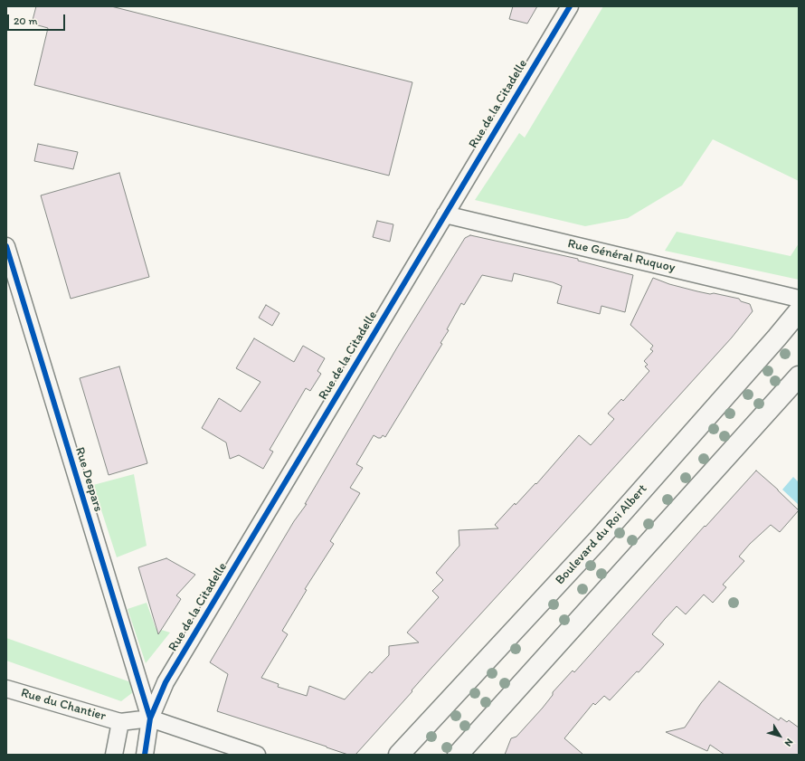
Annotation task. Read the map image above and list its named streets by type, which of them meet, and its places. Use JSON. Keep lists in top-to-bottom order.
{
  "streets": {
    "main road": ["Boulevard du Roi Albert"],
    "street": [
      "Rue de la Citadelle",
      "Rue Général Ruquoy",
      "Rue Despars",
      "Rue du Chantier"
    ]
  },
  "crossings": [
    ["Rue de la Citadelle", "Rue Général Ruquoy"],
    ["Rue de la Citadelle", "Rue Despars"],
    ["Rue de la Citadelle", "Rue du Chantier"],
    ["Rue Despars", "Rue du Chantier"]
  ],
  "scale_bar": "20 m",
  "north": "bottom right"
}
